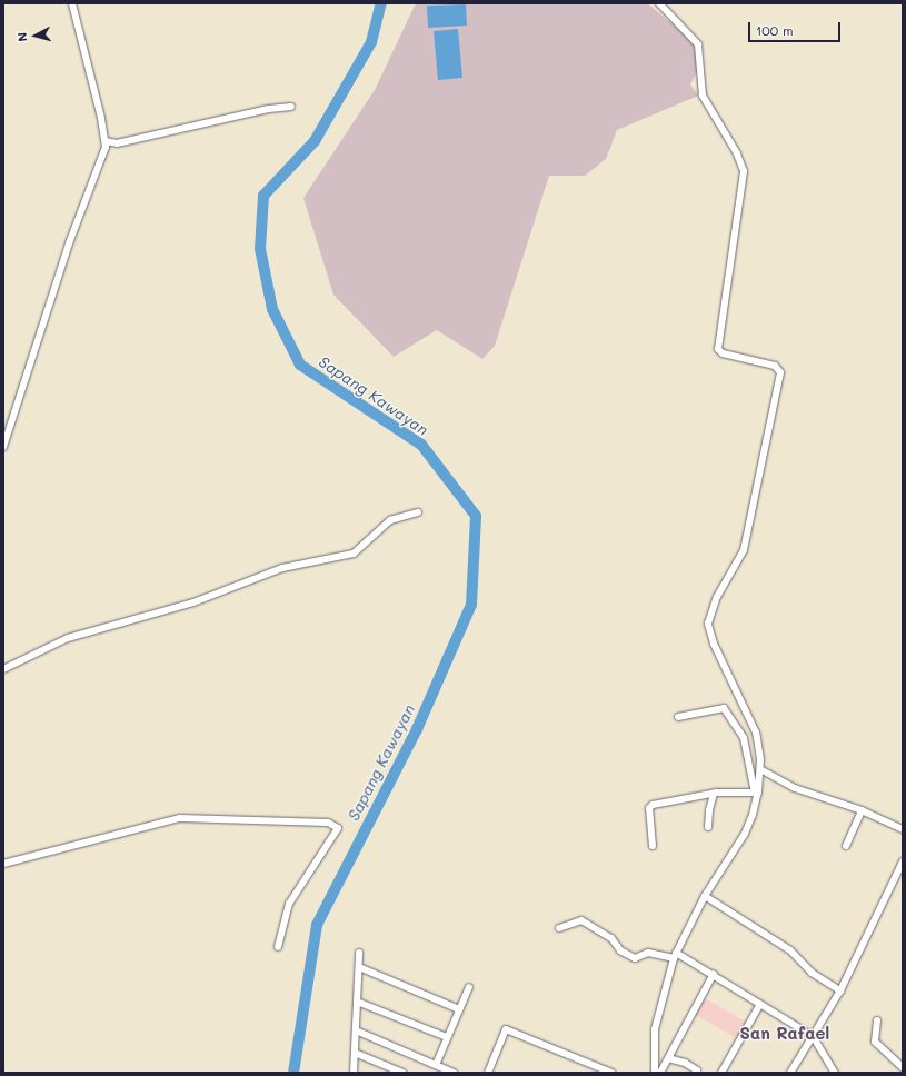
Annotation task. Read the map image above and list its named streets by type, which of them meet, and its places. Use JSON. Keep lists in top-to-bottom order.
{
  "districts": ["San Rafael"],
  "water": ["Sapang Kawayan"],
  "scale_bar": "100 m",
  "north": "left"
}
